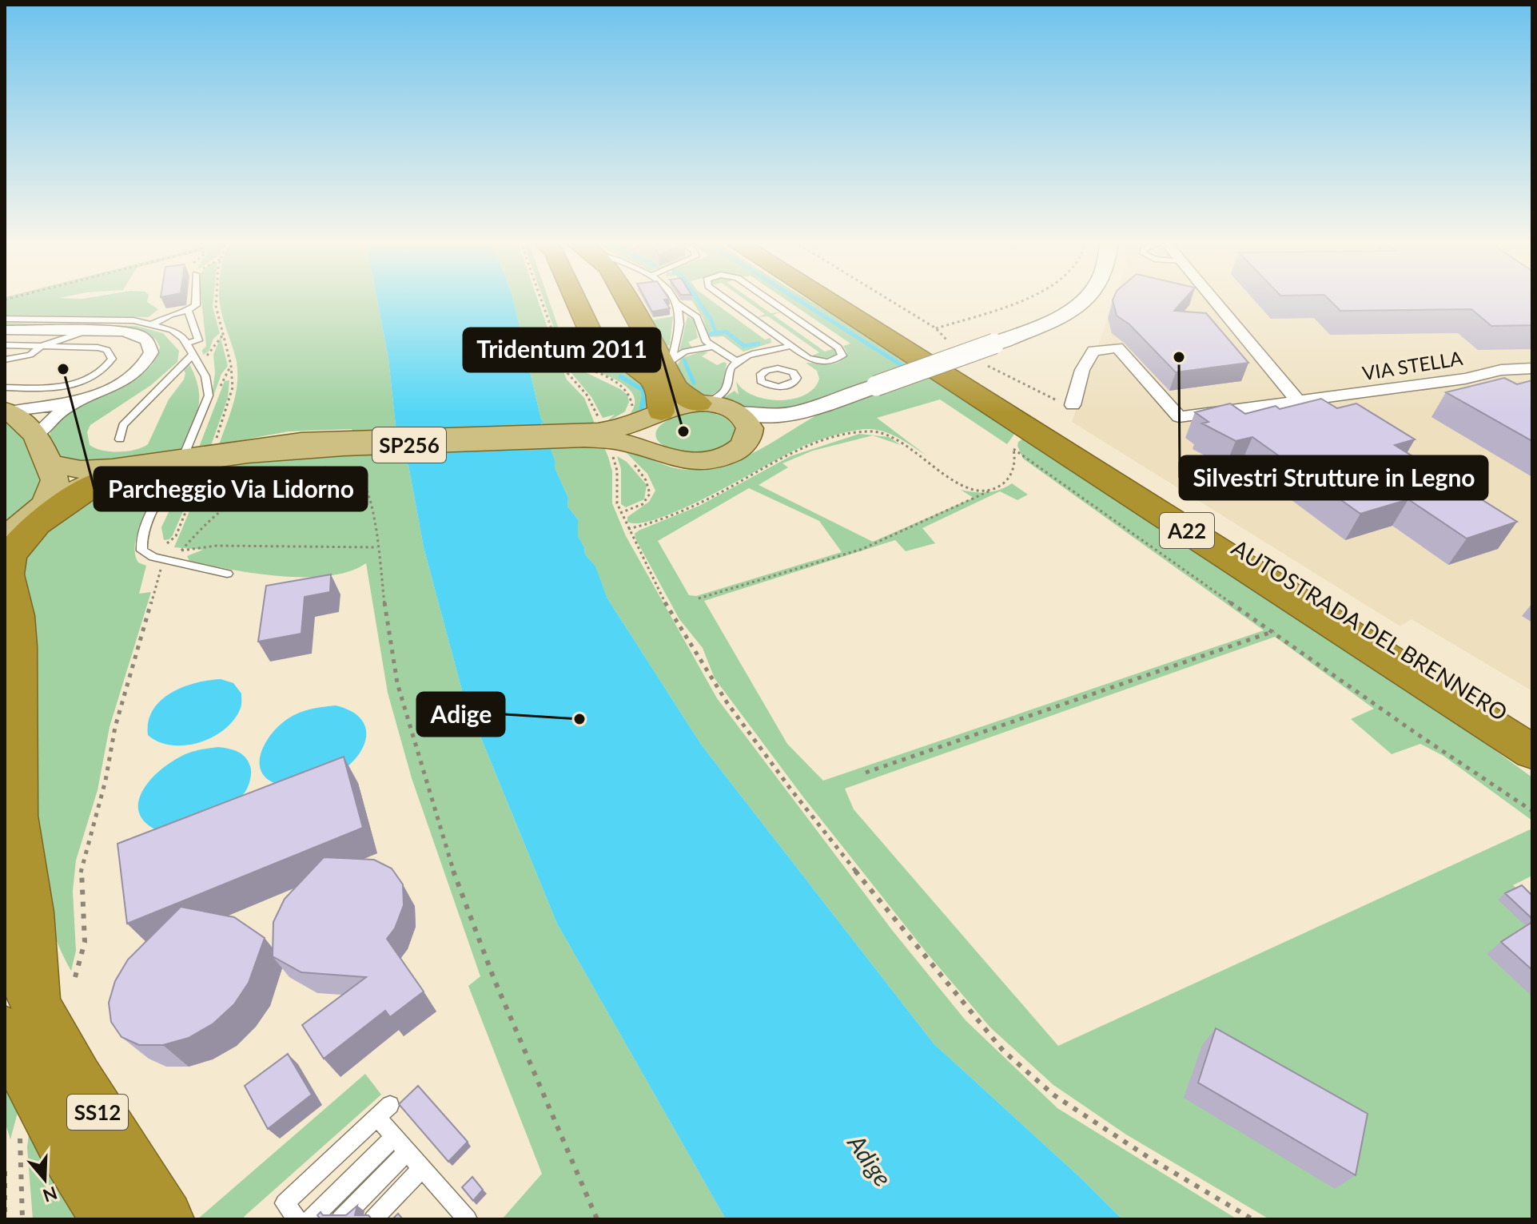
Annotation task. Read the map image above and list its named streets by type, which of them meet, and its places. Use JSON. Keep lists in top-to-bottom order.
{
  "streets": {
    "highway": ["A22", "AUTOSTRADA DEL BRENNERO", "SS12"],
    "main road": ["SP256"],
    "street": ["VIA STELLA"]
  },
  "water": ["Adige"],
  "places": [
    "Silvestri Strutture in Legno",
    "Parcheggio Via Lidorno",
    "Tridentum 2011",
    "Adige"
  ],
  "north": "bottom"
}
